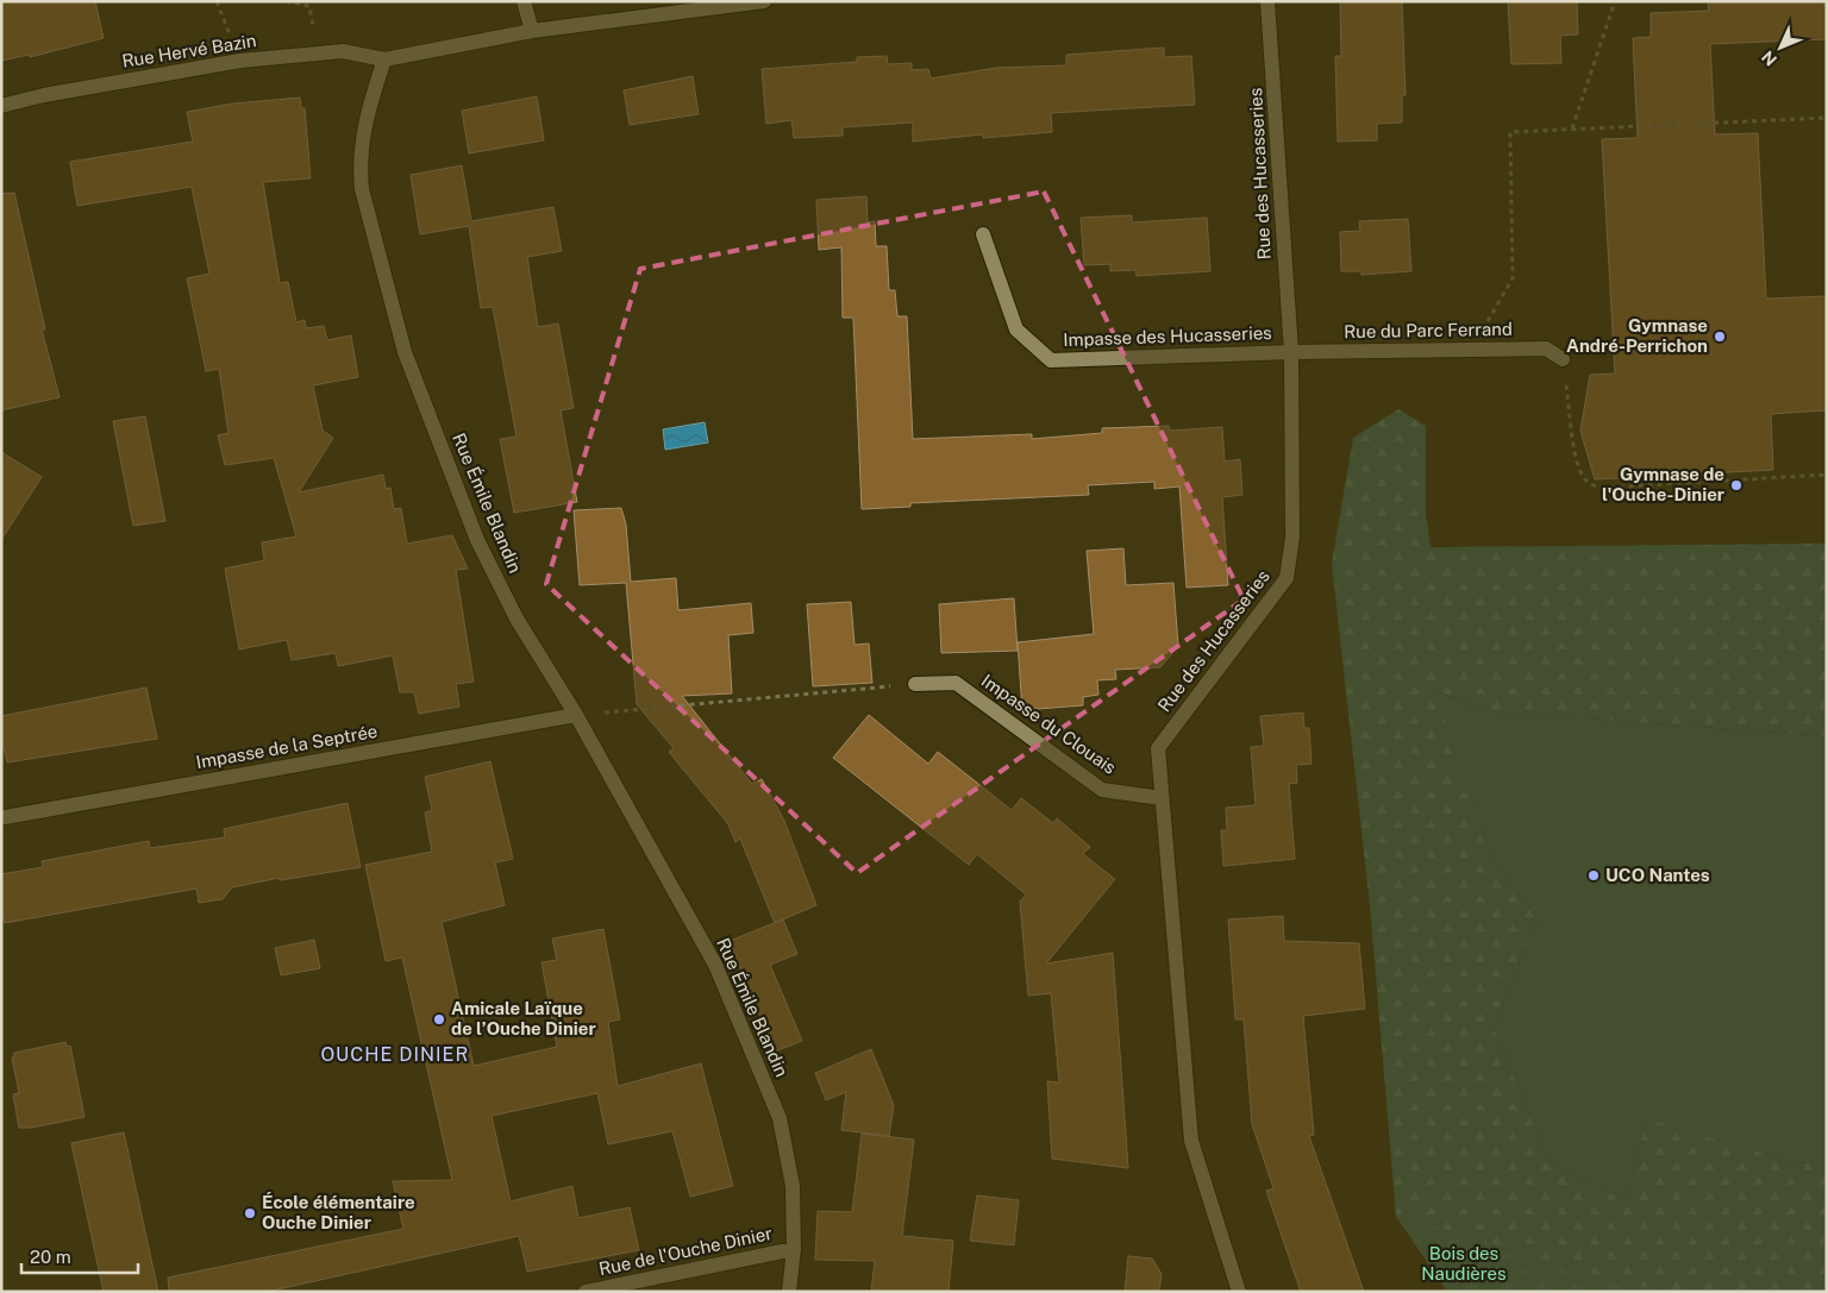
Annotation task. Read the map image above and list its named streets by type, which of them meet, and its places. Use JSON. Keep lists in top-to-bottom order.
{
  "streets": {
    "street": [
      "Rue Hervé Bazin",
      "Rue des Hucasseries",
      "Rue du Parc Ferrand",
      "Impasse des Hucasseries",
      "Rue Émile Blandin",
      "Impasse du Clouais",
      "Impasse de la Septrée",
      "Rue de l'Ouche Dinier"
    ]
  },
  "crossings": [
    ["Rue Hervé Bazin", "Rue Émile Blandin"],
    ["Rue des Hucasseries", "Rue du Parc Ferrand"],
    ["Rue des Hucasseries", "Impasse des Hucasseries"],
    ["Rue des Hucasseries", "Impasse du Clouais"],
    ["Rue du Parc Ferrand", "Impasse des Hucasseries"],
    ["Rue Émile Blandin", "Impasse de la Septrée"],
    ["Rue Émile Blandin", "Rue de l'Ouche Dinier"]
  ],
  "districts": ["OUCHE DINIER"],
  "parks": ["Bois des Naudières"],
  "places": [
    "Gymnase André-Perrichon",
    "Gymnase de l'Ouche-Dinier",
    "UCO Nantes",
    "Amicale Laïque de l’Ouche Dinier",
    "École élémentaire Ouche Dinier"
  ],
  "scale_bar": "20 m",
  "north": "bottom left"
}
